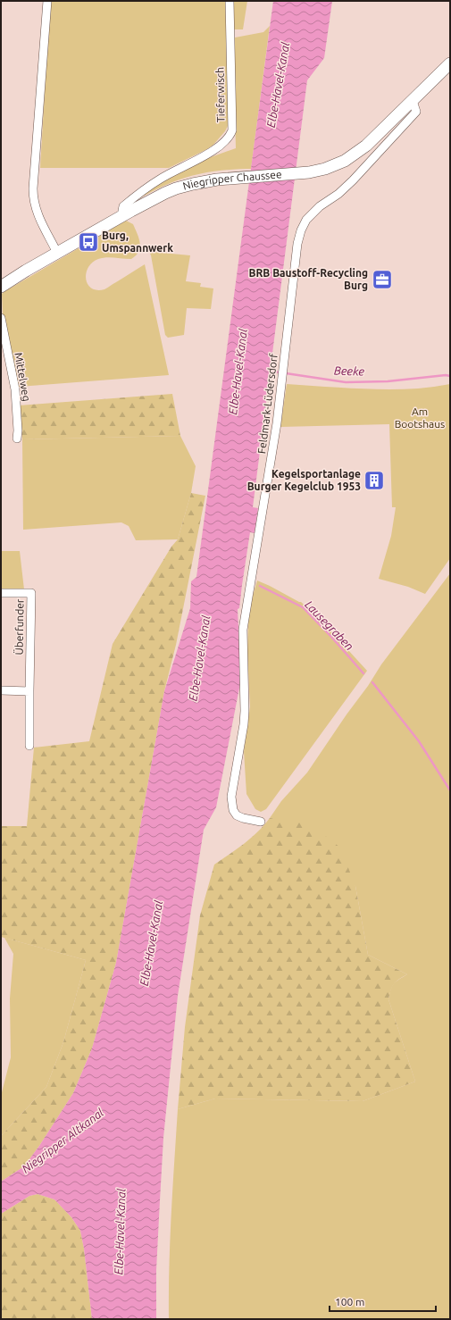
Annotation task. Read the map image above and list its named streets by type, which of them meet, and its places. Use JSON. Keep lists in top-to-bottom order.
{
  "streets": {
    "main road": ["Niegripper Chaussee"],
    "street": [
      "Tieferwisch",
      "Mittelweg",
      "Feldmark-Lüdersdorf",
      "Überfunder"
    ]
  },
  "crossings": [
    ["Tieferwisch", "Niegripper Chaussee"],
    ["Niegripper Chaussee", "Feldmark-Lüdersdorf"]
  ],
  "water": [
    "Elbe-Havel-Kanal",
    "Beeke",
    "Lausegraben",
    "Niegripper Altkanal"
  ],
  "parks": ["Am Bootshaus"],
  "places": {
    "bus stop": ["Burg, Umspannwerk"],
    "office": ["BRB Baustoff-Recycling Burg"],
    "building": ["Kegelsportanlage Burger Kegelclub 1953"]
  },
  "scale_bar": "100 m"
}
